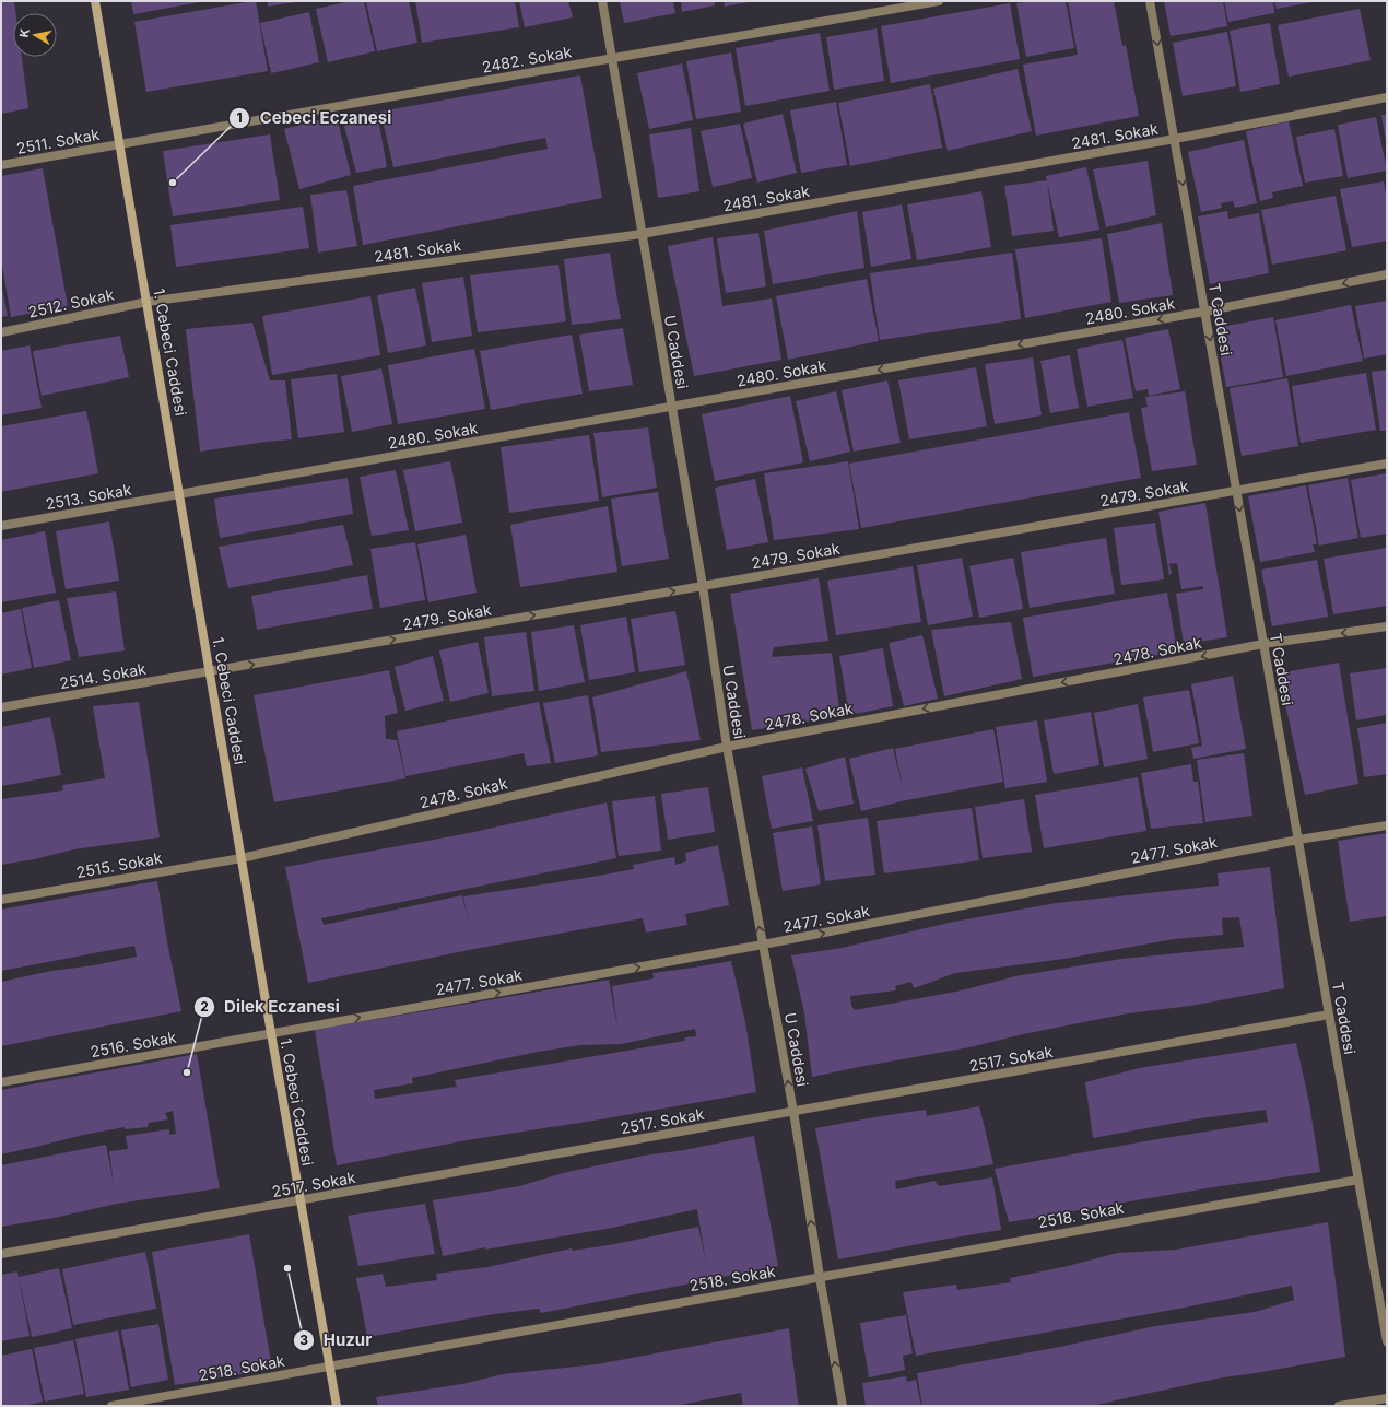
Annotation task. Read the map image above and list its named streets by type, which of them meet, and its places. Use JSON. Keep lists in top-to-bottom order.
{
  "streets": {
    "main road": ["1. Cebeci Caddesi"],
    "street": [
      "2482. Sokak",
      "2481. Sokak",
      "2511. Sokak",
      "2512. Sokak",
      "2480. Sokak",
      "T Caddesi",
      "U Caddesi",
      "2479. Sokak",
      "2513. Sokak",
      "2478. Sokak",
      "2514. Sokak",
      "2477. Sokak",
      "2515. Sokak",
      "2516. Sokak",
      "2517. Sokak",
      "2518. Sokak"
    ]
  },
  "crossings": [
    ["2482. Sokak", "2511. Sokak"],
    ["2482. Sokak", "1. Cebeci Caddesi"],
    ["2482. Sokak", "U Caddesi"],
    ["2481. Sokak", "2512. Sokak"],
    ["2481. Sokak", "T Caddesi"],
    ["2481. Sokak", "1. Cebeci Caddesi"],
    ["2481. Sokak", "U Caddesi"],
    ["2511. Sokak", "1. Cebeci Caddesi"],
    ["2512. Sokak", "1. Cebeci Caddesi"],
    ["2480. Sokak", "T Caddesi"],
    ["2480. Sokak", "1. Cebeci Caddesi"],
    ["2480. Sokak", "U Caddesi"],
    ["2480. Sokak", "2513. Sokak"],
    ["T Caddesi", "2479. Sokak"],
    ["T Caddesi", "2478. Sokak"],
    ["T Caddesi", "2477. Sokak"],
    ["T Caddesi", "2517. Sokak"],
    ["T Caddesi", "2518. Sokak"],
    ["1. Cebeci Caddesi", "2479. Sokak"],
    ["1. Cebeci Caddesi", "2513. Sokak"],
    ["1. Cebeci Caddesi", "2478. Sokak"],
    ["1. Cebeci Caddesi", "2514. Sokak"],
    ["1. Cebeci Caddesi", "2477. Sokak"],
    ["1. Cebeci Caddesi", "2515. Sokak"],
    ["1. Cebeci Caddesi", "2516. Sokak"],
    ["1. Cebeci Caddesi", "2517. Sokak"],
    ["1. Cebeci Caddesi", "2518. Sokak"],
    ["U Caddesi", "2479. Sokak"],
    ["U Caddesi", "2478. Sokak"],
    ["U Caddesi", "2477. Sokak"],
    ["U Caddesi", "2517. Sokak"],
    ["U Caddesi", "2518. Sokak"],
    ["2479. Sokak", "2514. Sokak"],
    ["2478. Sokak", "2515. Sokak"],
    ["2477. Sokak", "2516. Sokak"]
  ],
  "one_way": [
    "2480. Sokak",
    "T Caddesi",
    "U Caddesi",
    "2479. Sokak",
    "2478. Sokak",
    "2477. Sokak"
  ],
  "places": ["Cebeci Eczanesi", "Dilek Eczanesi", "Huzur"],
  "north": "left"
}
